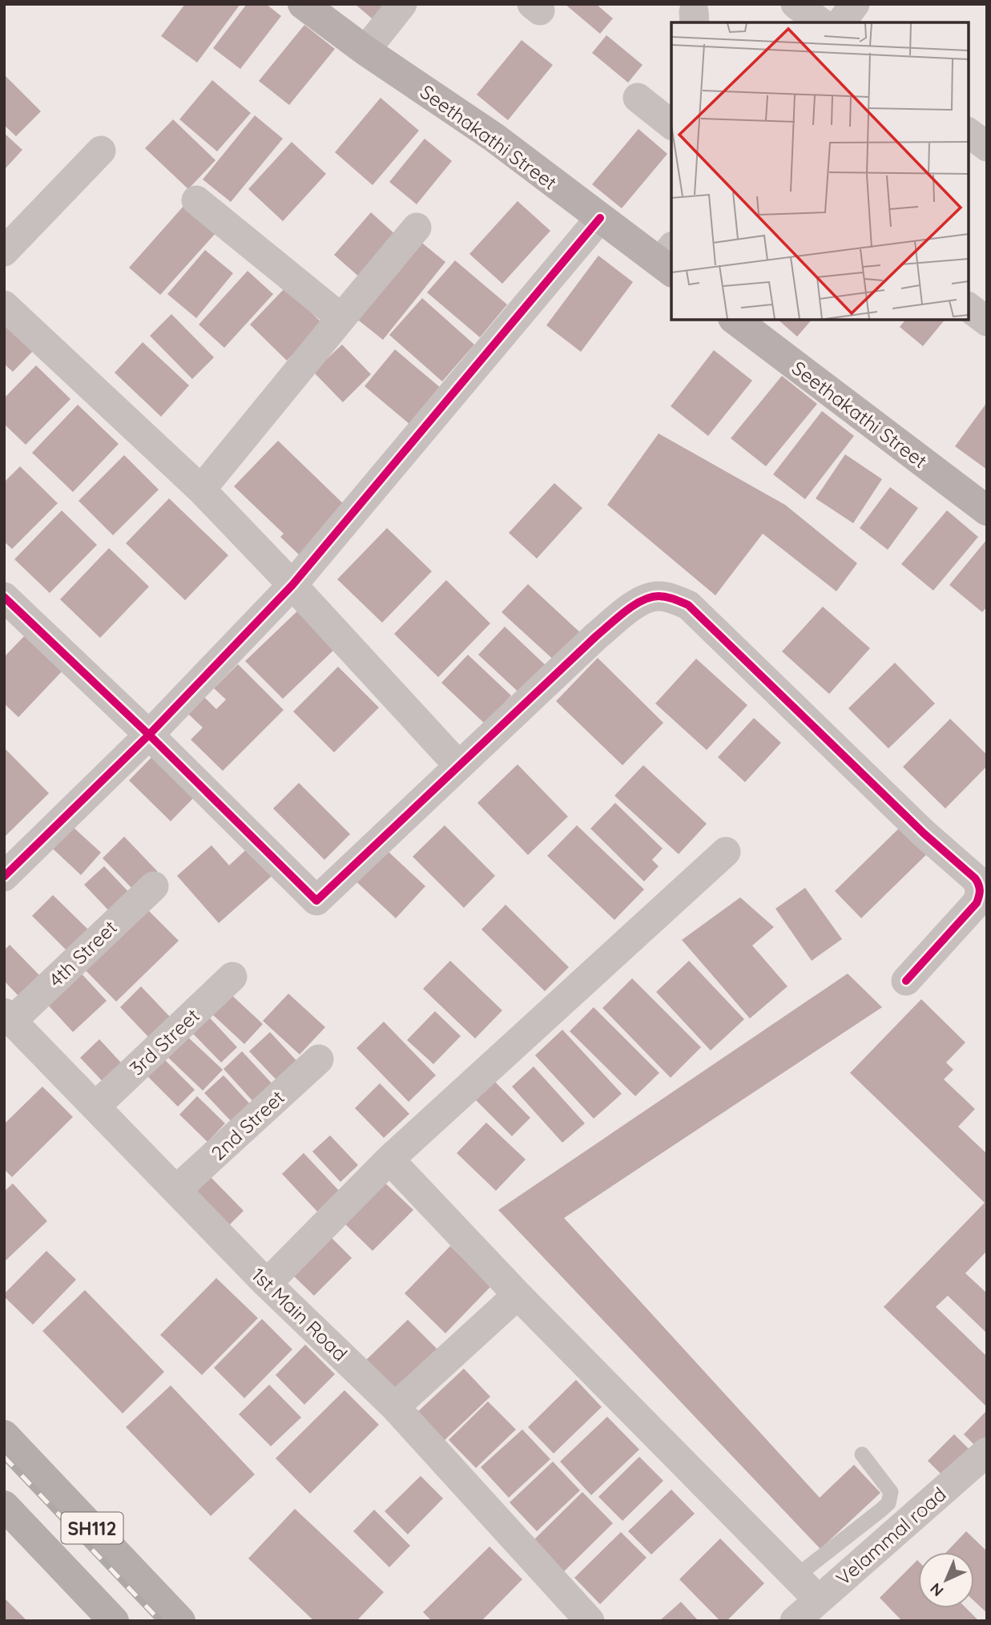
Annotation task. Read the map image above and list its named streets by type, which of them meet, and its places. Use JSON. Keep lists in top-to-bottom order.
{
  "streets": {
    "main road": ["SH112"],
    "street": [
      "Seethakathi Street",
      "4th Street",
      "3rd Street",
      "2nd Street",
      "1st Main Road",
      "Velammal road"
    ]
  },
  "crossings": [
    ["4th Street", "1st Main Road"],
    ["3rd Street", "1st Main Road"],
    ["2nd Street", "1st Main Road"]
  ],
  "north": "bottom left"
}
